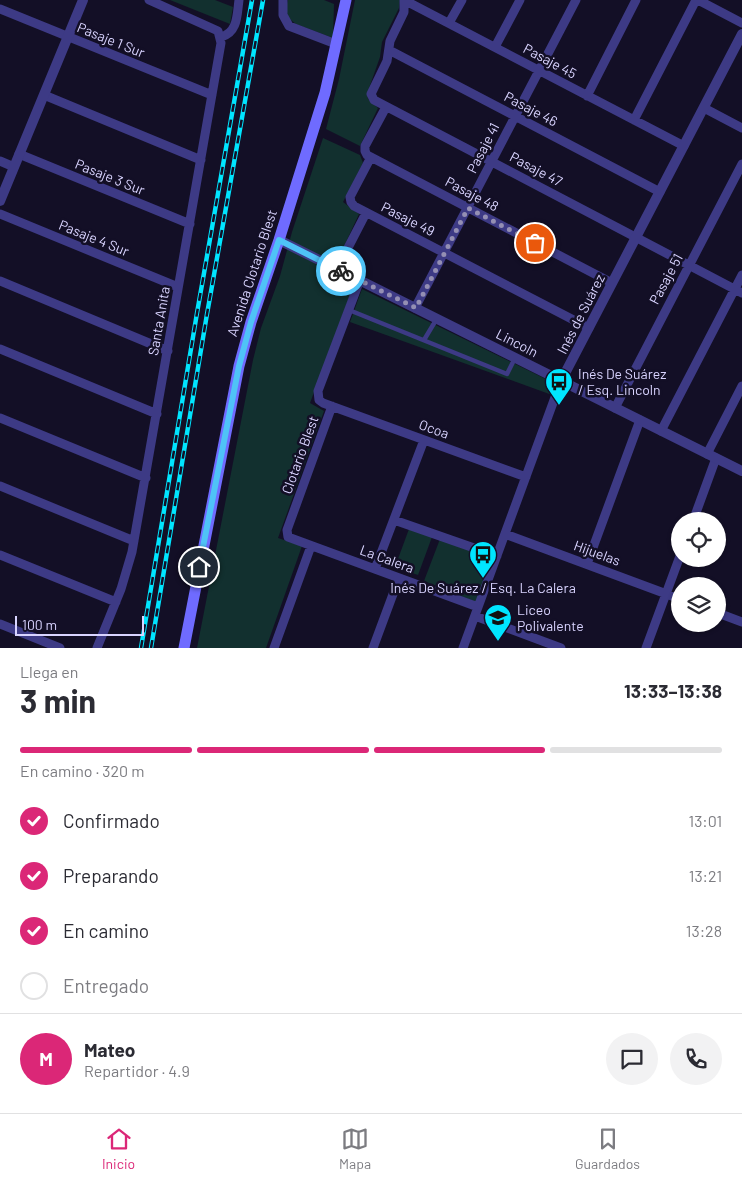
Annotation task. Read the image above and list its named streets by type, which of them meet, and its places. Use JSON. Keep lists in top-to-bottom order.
{
  "streets": {
    "main road": ["Avenida Clotario Blest"],
    "street": [
      "Pasaje 1 Sur",
      "Pasaje 45",
      "Pasaje 46",
      "Pasaje 41",
      "Pasaje 47",
      "Pasaje 3 Sur",
      "Pasaje 48",
      "Pasaje 49",
      "Pasaje 4 Sur",
      "Pasaje 51",
      "Inés de Suárez",
      "Santa Anita",
      "Lincoln",
      "Ocoa",
      "Clotario Blest",
      "Hijuelas",
      "La Calera"
    ]
  },
  "crossings": [
    ["Pasaje 1 Sur", "Santa Anita"],
    ["Pasaje 45", "Pasaje 41"],
    ["Pasaje 45", "Inés de Suárez"],
    ["Pasaje 46", "Pasaje 41"],
    ["Pasaje 46", "Pasaje 47"],
    ["Pasaje 46", "Inés de Suárez"],
    ["Pasaje 41", "Pasaje 47"],
    ["Pasaje 41", "Pasaje 48"],
    ["Pasaje 41", "Pasaje 49"],
    ["Pasaje 41", "Lincoln"],
    ["Pasaje 47", "Pasaje 51"],
    ["Pasaje 47", "Inés de Suárez"],
    ["Pasaje 3 Sur", "Santa Anita"],
    ["Pasaje 48", "Pasaje 49"],
    ["Pasaje 48", "Inés de Suárez"],
    ["Pasaje 49", "Inés de Suárez"],
    ["Pasaje 4 Sur", "Santa Anita"],
    ["Avenida Clotario Blest", "Lincoln"],
    ["Pasaje 51", "Lincoln"],
    ["Inés de Suárez", "Lincoln"],
    ["Inés de Suárez", "Ocoa"],
    ["Inés de Suárez", "Hijuelas"],
    ["Inés de Suárez", "La Calera"],
    ["Lincoln", "Clotario Blest"],
    ["Ocoa", "Clotario Blest"],
    ["Clotario Blest", "La Calera"]
  ],
  "places": {
    "bus stop": ["Inés De Suárez / Esq. Lincoln", "Inés De Suárez / Esq. La Calera"],
    "school or university": ["Liceo Polivalente"]
  },
  "scale_bar": "100 m",
  "page": {
    "scale": "100 m",
    "heading": ["3 min", "Llega en", "13:33–13:38"],
    "panel": ["Mateo", "Repartidor · 4.9"],
    "bar": "En camino · 320 m",
    "list": [
      ["Confirmado", "13:01"],
      ["Preparando", "13:21"],
      ["En camino", "13:28"],
      "Entregado"
    ],
    "round": "M",
    "tabs": ["Inicio", "Mapa", "Guardados"]
  }
}
